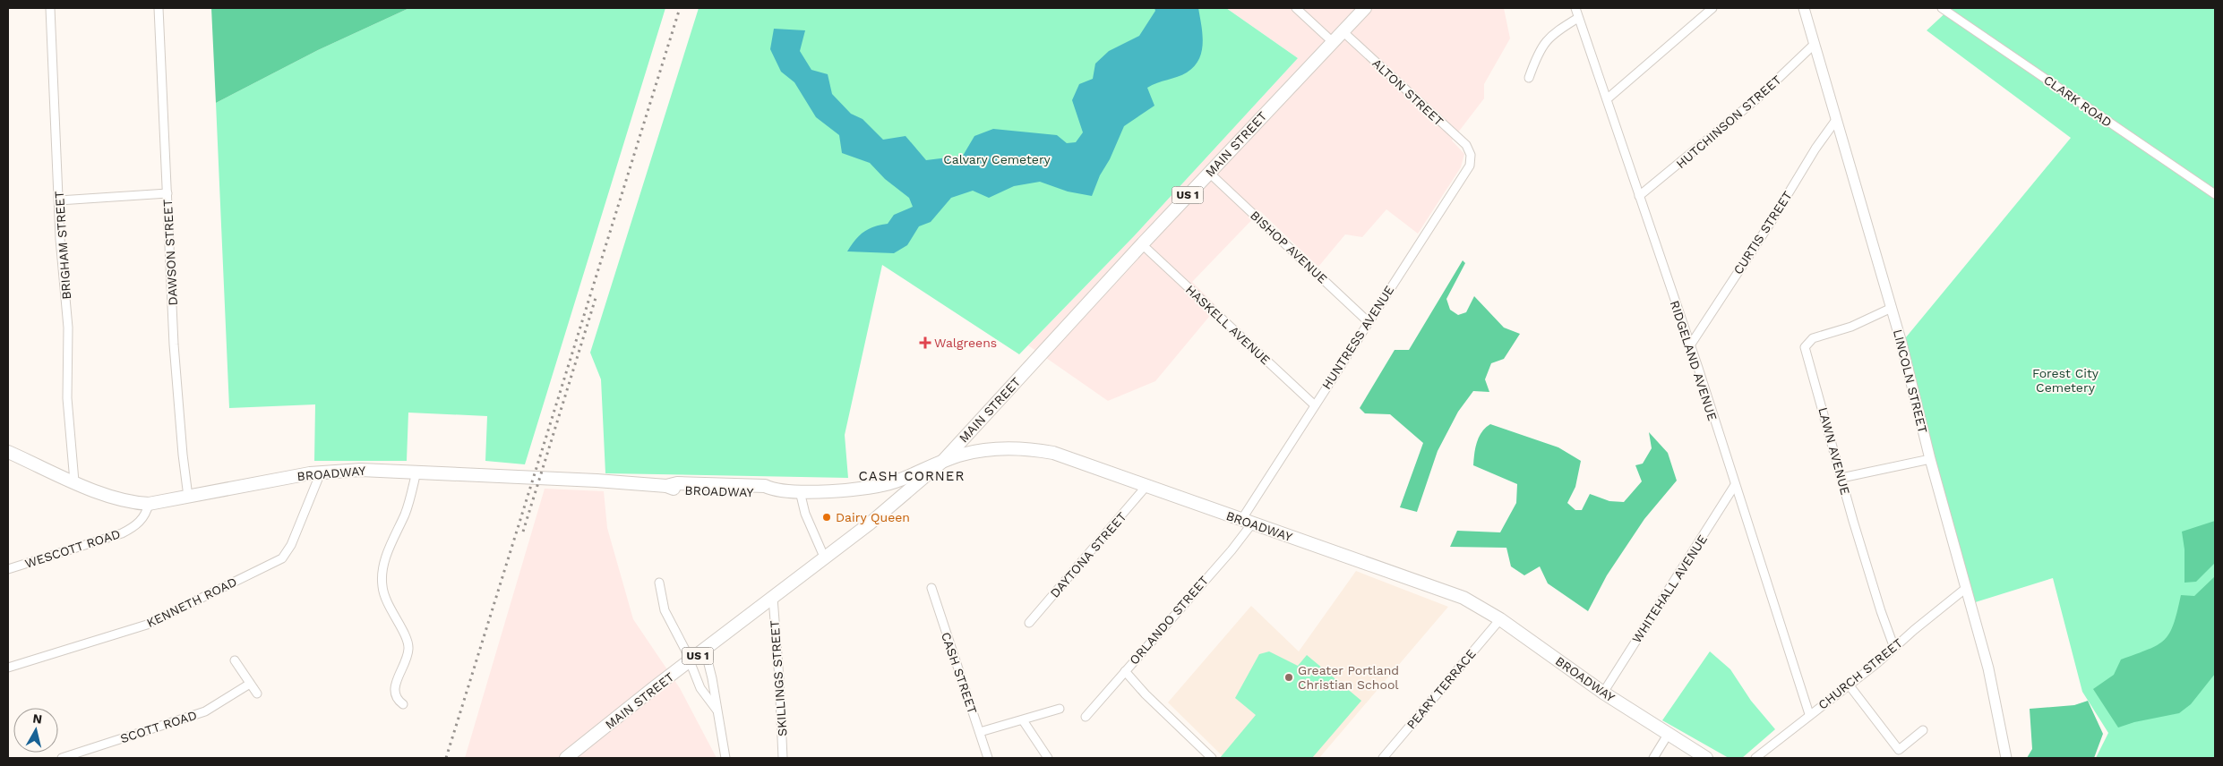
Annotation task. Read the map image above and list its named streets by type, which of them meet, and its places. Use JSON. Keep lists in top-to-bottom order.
{
  "streets": {
    "main road": [
      "MAIN STREET",
      "US 1",
      "LINCOLN STREET",
      "BROADWAY"
    ],
    "street": [
      "ALTON STREET",
      "CLARK ROAD",
      "HUTCHINSON STREET",
      "CURTIS STREET",
      "BRIGHAM STREET",
      "BISHOP AVENUE",
      "DAWSON STREET",
      "HASKELL AVENUE",
      "HUNTRESS AVENUE",
      "RIDGELAND AVENUE",
      "LAWN AVENUE",
      "WESCOTT ROAD",
      "DAYTONA STREET",
      "WHITEHALL AVENUE",
      "KENNETH ROAD",
      "ORLANDO STREET",
      "CASH STREET",
      "CHURCH STREET",
      "SKILLINGS STREET",
      "PEARY TERRACE",
      "SCOTT ROAD"
    ]
  },
  "crossings": [
    ["ALTON STREET", "MAIN STREET"],
    ["ALTON STREET", "US 1"],
    ["ALTON STREET", "HUNTRESS AVENUE"],
    ["HUTCHINSON STREET", "RIDGELAND AVENUE"],
    ["HUTCHINSON STREET", "LINCOLN STREET"],
    ["MAIN STREET", "US 1"],
    ["MAIN STREET", "BISHOP AVENUE"],
    ["MAIN STREET", "HASKELL AVENUE"],
    ["MAIN STREET", "BROADWAY"],
    ["MAIN STREET", "SKILLINGS STREET"],
    ["CURTIS STREET", "RIDGELAND AVENUE"],
    ["CURTIS STREET", "LINCOLN STREET"],
    ["BRIGHAM STREET", "BROADWAY"],
    ["BISHOP AVENUE", "HUNTRESS AVENUE"],
    ["DAWSON STREET", "BROADWAY"],
    ["HASKELL AVENUE", "HUNTRESS AVENUE"],
    ["HUNTRESS AVENUE", "BROADWAY"],
    ["HUNTRESS AVENUE", "ORLANDO STREET"],
    ["RIDGELAND AVENUE", "WHITEHALL AVENUE"],
    ["RIDGELAND AVENUE", "CHURCH STREET"],
    ["LINCOLN STREET", "LAWN AVENUE"],
    ["LINCOLN STREET", "CHURCH STREET"],
    ["LAWN AVENUE", "CHURCH STREET"],
    ["BROADWAY", "WESCOTT ROAD"],
    ["BROADWAY", "DAYTONA STREET"],
    ["BROADWAY", "WHITEHALL AVENUE"],
    ["BROADWAY", "KENNETH ROAD"],
    ["BROADWAY", "ORLANDO STREET"],
    ["BROADWAY", "PEARY TERRACE"]
  ],
  "districts": ["CASH CORNER"],
  "parks": ["Calvary Cemetery", "Forest City Cemetery"],
  "places": {
    "health": ["Walgreens"],
    "other": ["Dairy Queen", "Greater Portland Christian School"]
  },
  "north": "top"
}
